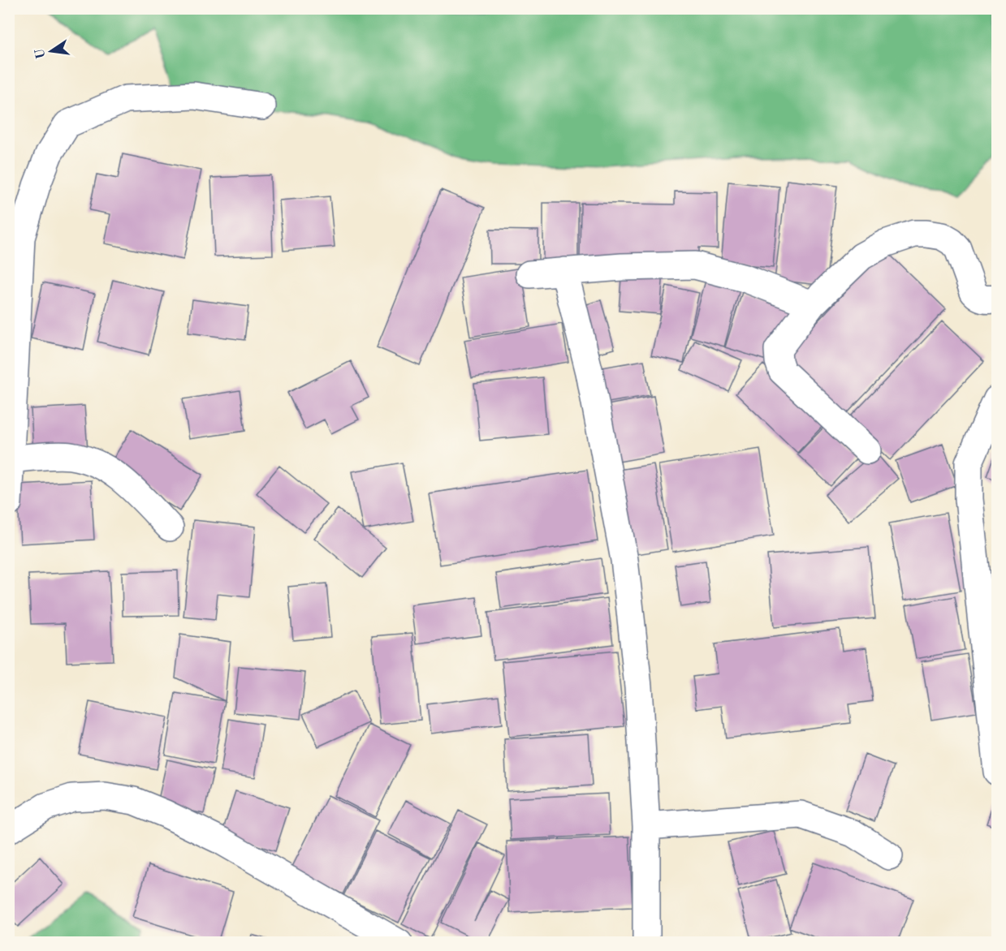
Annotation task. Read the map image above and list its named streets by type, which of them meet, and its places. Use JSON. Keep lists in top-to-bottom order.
{
  "north": "left"
}
